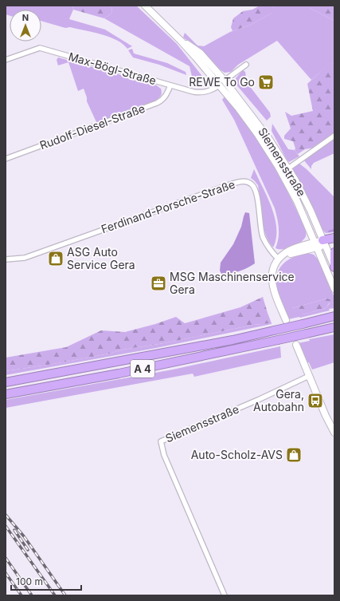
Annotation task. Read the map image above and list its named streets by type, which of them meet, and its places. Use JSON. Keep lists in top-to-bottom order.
{
  "streets": {
    "highway": ["A 4"],
    "main road": ["Siemensstraße"],
    "street": ["Max-Bögl-Straße", "Rudolf-Diesel-Straße", "Ferdinand-Porsche-Straße"]
  },
  "crossings": [
    ["Max-Bögl-Straße", "Rudolf-Diesel-Straße"],
    ["Max-Bögl-Straße", "Siemensstraße"]
  ],
  "places": {
    "supermarket": ["REWE To Go"],
    "shop": ["ASG Auto Service Gera", "Auto-Scholz-AVS"],
    "office": ["MSG Maschinenservice Gera"],
    "bus stop": ["Gera, Autobahn"]
  },
  "scale_bar": "100 m",
  "north": "top"
}
